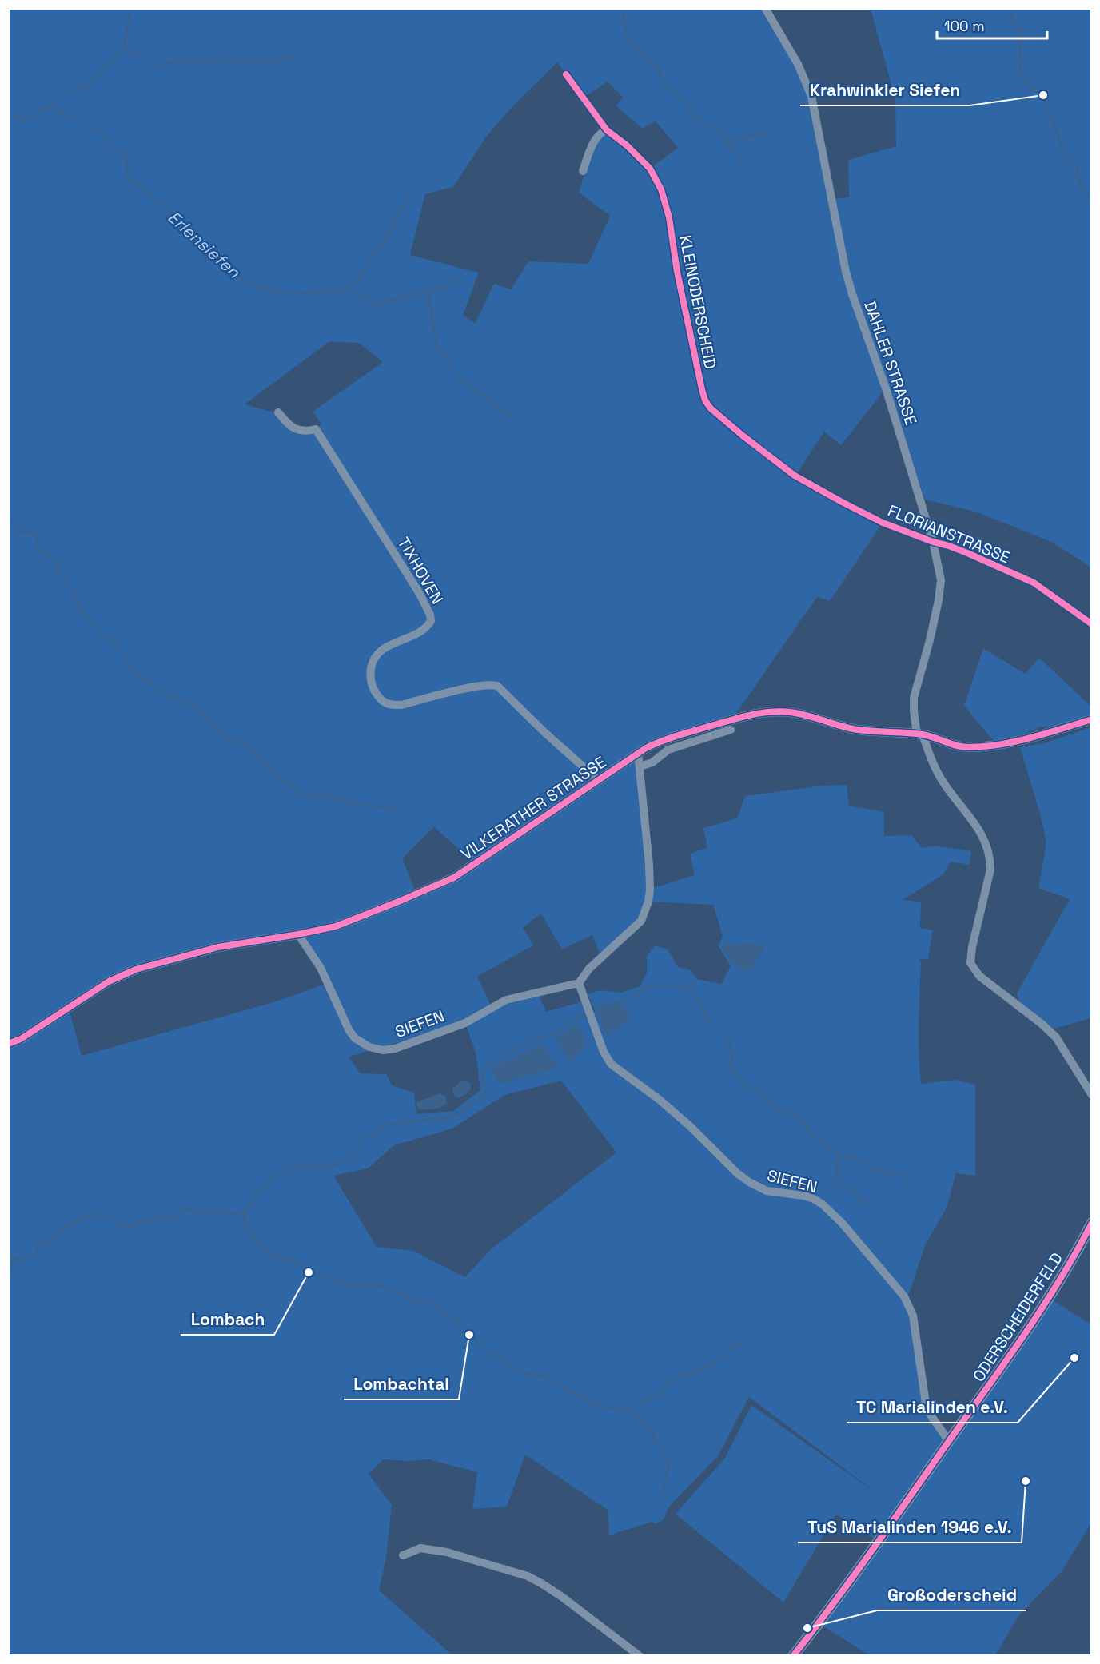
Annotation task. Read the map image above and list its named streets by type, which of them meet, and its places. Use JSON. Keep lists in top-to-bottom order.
{
  "streets": {
    "main road": ["ODERSCHEIDERFELD"],
    "street": [
      "KLEINODERSCHEID",
      "DAHLER STRASSE",
      "FLORIANSTRASSE",
      "TIXHOVEN",
      "VILKERATHER STRASSE",
      "SIEFEN"
    ]
  },
  "crossings": [
    ["KLEINODERSCHEID", "FLORIANSTRASSE"],
    ["DAHLER STRASSE", "FLORIANSTRASSE"],
    ["DAHLER STRASSE", "VILKERATHER STRASSE"],
    ["TIXHOVEN", "VILKERATHER STRASSE"],
    ["VILKERATHER STRASSE", "SIEFEN"],
    ["SIEFEN", "ODERSCHEIDERFELD"]
  ],
  "water": ["Erlensiefen"],
  "places": [
    "Krahwinkler Siefen",
    "Lombach",
    "Lombachtal",
    "TC Marialinden e.V.",
    "TuS Marialinden 1946 e.V.",
    "Großoderscheid"
  ],
  "scale_bar": "100 m"
}
